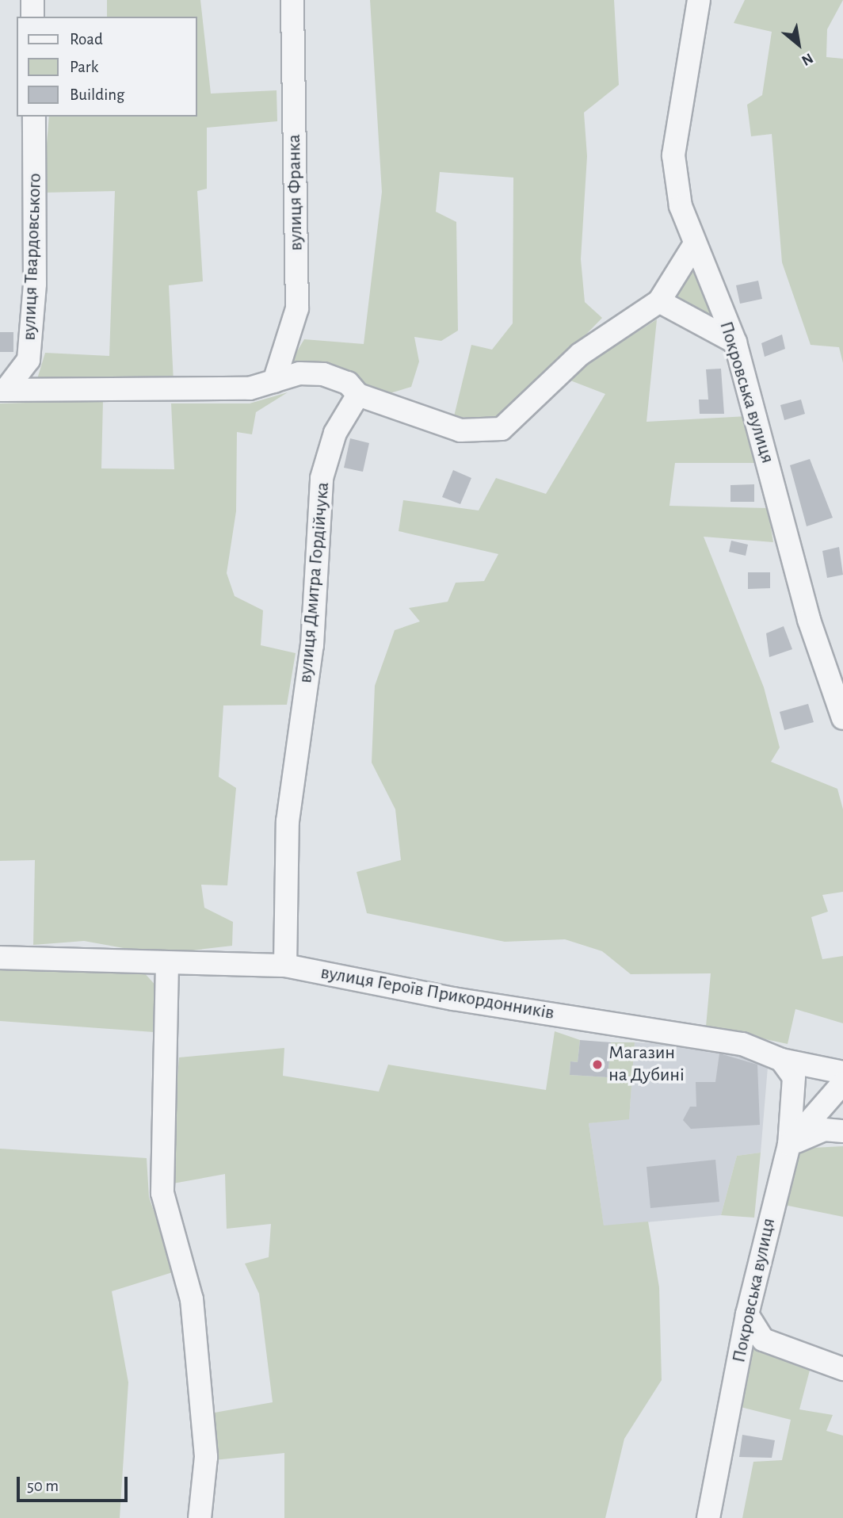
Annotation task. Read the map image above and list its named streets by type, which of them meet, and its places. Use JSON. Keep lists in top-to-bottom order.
{
  "streets": {
    "street": [
      "вулиця Франка",
      "вулиця Твардовського",
      "Покровська вулиця",
      "вулиця Дмитра Гордійчука",
      "вулиця Героїв Прикордонників"
    ]
  },
  "crossings": [
    ["Покровська вулиця", "вулиця Героїв Прикордонників"],
    ["вулиця Дмитра Гордійчука", "вулиця Героїв Прикордонників"]
  ],
  "places": ["Магазин на Дубині"],
  "legend": ["Road", "Park", "Building"],
  "scale_bar": "50 m",
  "north": "bottom right"
}
